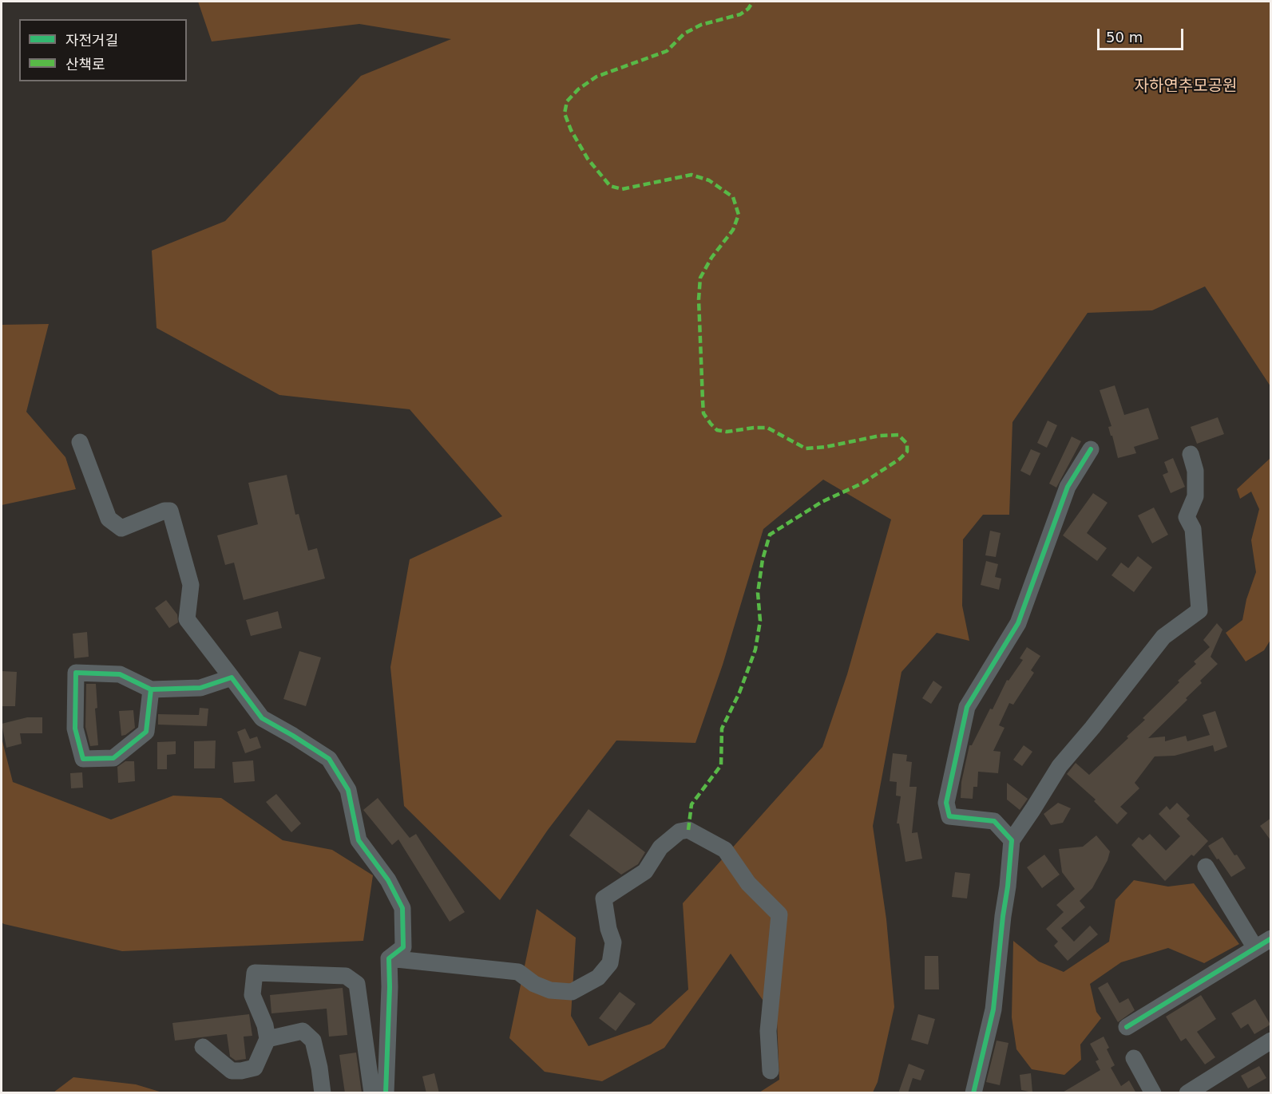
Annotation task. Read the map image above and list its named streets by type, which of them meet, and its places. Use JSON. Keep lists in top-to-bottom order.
{
  "parks": ["자하연추모공원"],
  "legend": ["자전거길", "산책로"],
  "scale_bar": "50 m"
}
